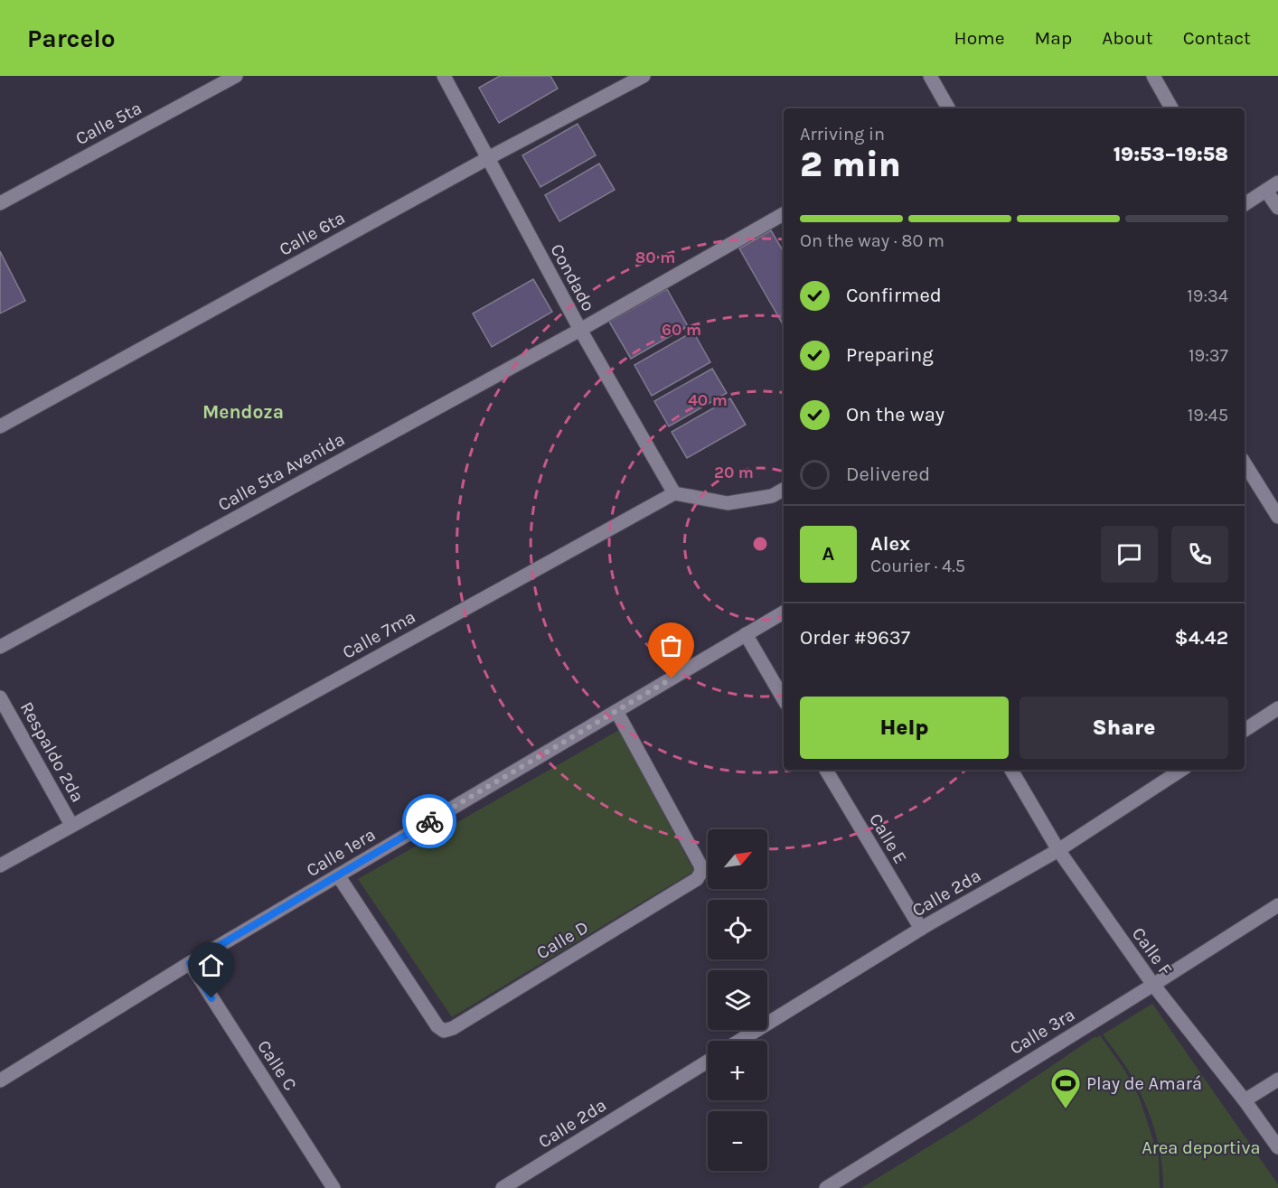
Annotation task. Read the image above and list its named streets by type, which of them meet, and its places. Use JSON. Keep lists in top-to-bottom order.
{
  "streets": {
    "street": [
      "Calle 5ta",
      "Calle 6ta",
      "Condado",
      "Calle 5ta Avenida",
      "Calle 7ma",
      "Respaldo 2da",
      "Calle E",
      "Calle 1era",
      "Calle 2da",
      "Calle D",
      "Calle F",
      "Calle 3ra",
      "Calle C"
    ]
  },
  "crossings": [
    ["Calle 6ta", "Condado"],
    ["Condado", "Calle 5ta Avenida"],
    ["Condado", "Calle 7ma"],
    ["Calle 7ma", "Respaldo 2da"],
    ["Calle E", "Calle 2da"],
    ["Calle 1era", "Calle D"],
    ["Calle 1era", "Calle C"],
    ["Calle 2da", "Calle F"],
    ["Calle F", "Calle 3ra"]
  ],
  "districts": ["Mendoza"],
  "parks": ["Area deportiva"],
  "places": {
    "sports": ["Play de Amará"]
  },
  "north": "top right",
  "page": {
    "header": "Parcelo",
    "nav": [
      "Home",
      "Map",
      "About",
      "Contact"
    ],
    "heading": ["2 min", "Arriving in", "19:53–19:58"],
    "panel": [
      "Alex",
      "Courier · 4.5",
      "Order #9637",
      "$4.42"
    ],
    "bar": "On the way · 80 m",
    "list": [
      ["Confirmed", "19:34"],
      ["Preparing", "19:37"],
      ["On the way", "19:45"],
      "Delivered"
    ],
    "round": "A",
    "buttons": ["Help", "Share"],
    "map_buttons": ["+", "−"]
  },
  "rings": [
    "80 m",
    "60 m",
    "40 m",
    "20 m"
  ]
}
